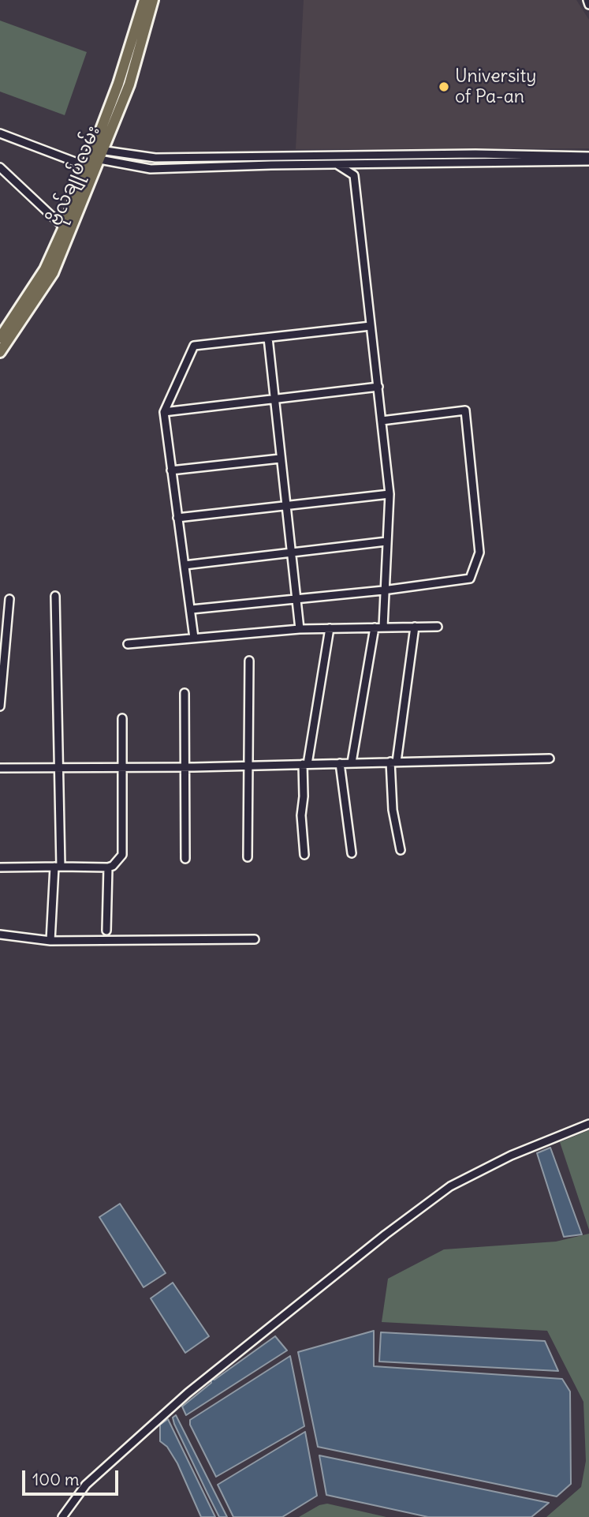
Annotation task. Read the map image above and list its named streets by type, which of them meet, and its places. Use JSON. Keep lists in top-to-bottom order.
{
  "streets": {
    "main road": ["ဗိုလ်ချုပ်လမ်း"]
  },
  "places": ["University of Pa-an"],
  "scale_bar": "100 m"
}
